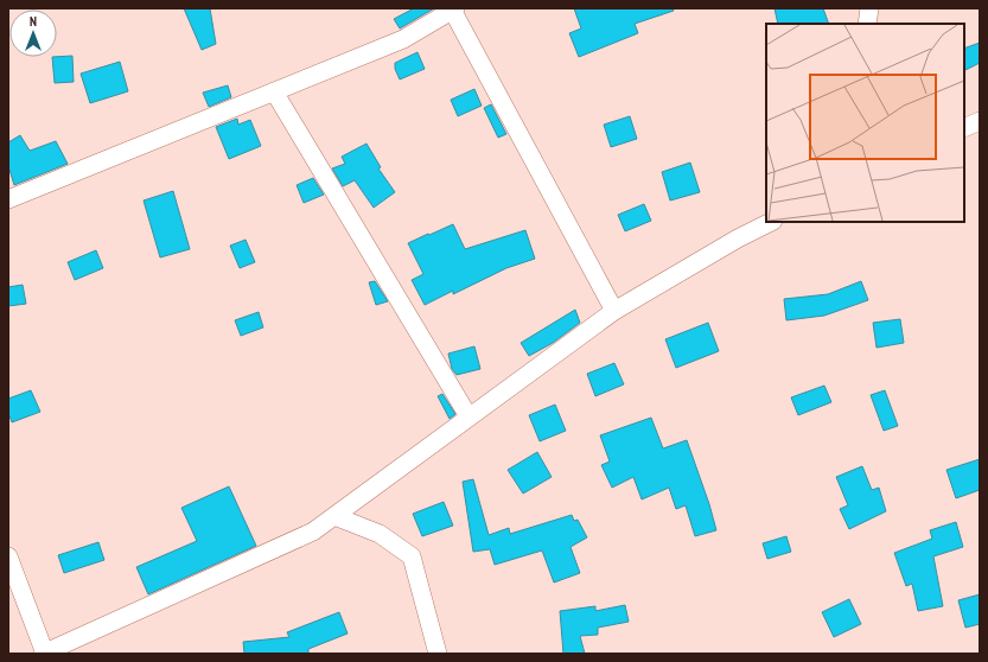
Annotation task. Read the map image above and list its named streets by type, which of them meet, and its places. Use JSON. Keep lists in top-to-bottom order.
{
  "north": "top"
}
